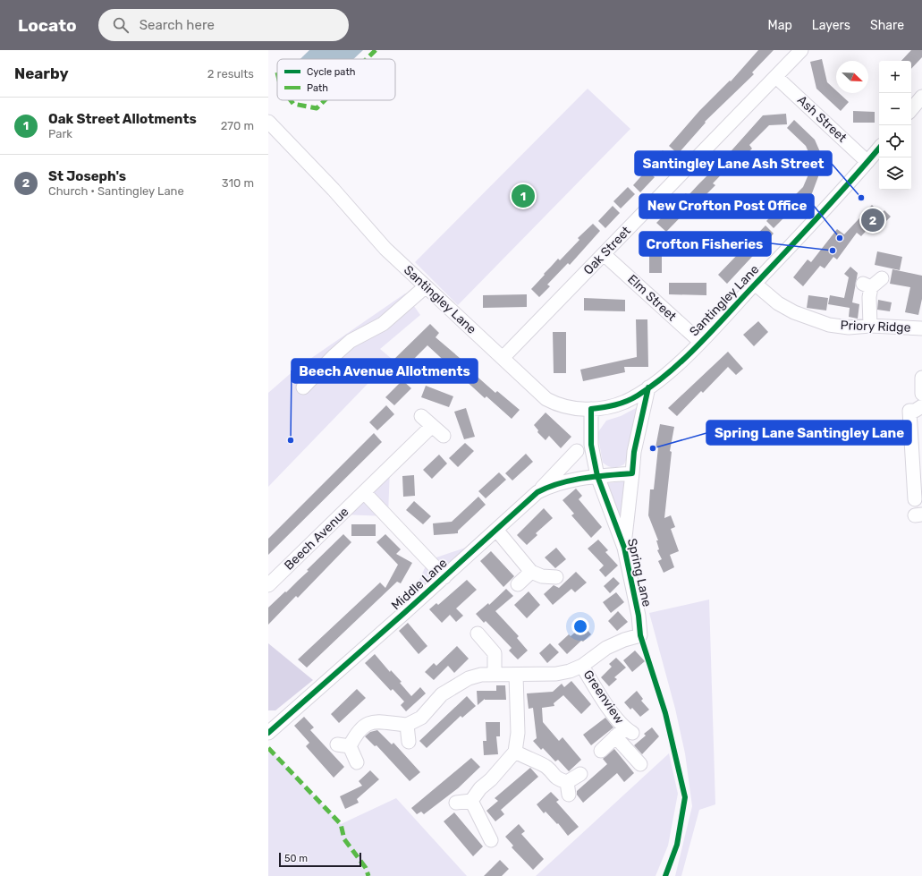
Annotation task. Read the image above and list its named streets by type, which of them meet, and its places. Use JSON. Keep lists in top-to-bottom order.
{
  "streets": {
    "street": [
      "Ash Street",
      "Oak Street",
      "Elm Street",
      "Santingley Lane",
      "Priory Ridge",
      "Beech Avenue",
      "Spring Lane",
      "Middle Lane",
      "Greenview"
    ]
  },
  "crossings": [
    ["Ash Street", "Oak Street"],
    ["Ash Street", "Santingley Lane"],
    ["Oak Street", "Elm Street"],
    ["Oak Street", "Santingley Lane"],
    ["Elm Street", "Santingley Lane"],
    ["Santingley Lane", "Priory Ridge"],
    ["Santingley Lane", "Spring Lane"],
    ["Spring Lane", "Middle Lane"],
    ["Spring Lane", "Greenview"]
  ],
  "places": [
    "Santingley Lane Ash Street",
    "New Crofton Post Office",
    "Crofton Fisheries",
    "Beech Avenue Allotments",
    "Spring Lane Santingley Lane"
  ],
  "legend": ["Cycle path", "Path"],
  "scale_bar": "50 m",
  "north": "bottom right",
  "page": {
    "header": "Locato",
    "search": "Search here",
    "nav": ["Map", "Layers", "Share"],
    "heading": ["Nearby", "2 results"],
    "map_buttons": ["+", "−"],
    "list": [
      {
        "mark": "1",
        "name": "Oak Street Allotments",
        "note": "Park",
        "value": "270 m"
      },
      {
        "mark": "2",
        "name": "St Joseph's",
        "note": "Church · Santingley Lane",
        "value": "310 m"
      }
    ],
    "pins": ["1", "2"],
    "scale": "50 m"
  }
}
